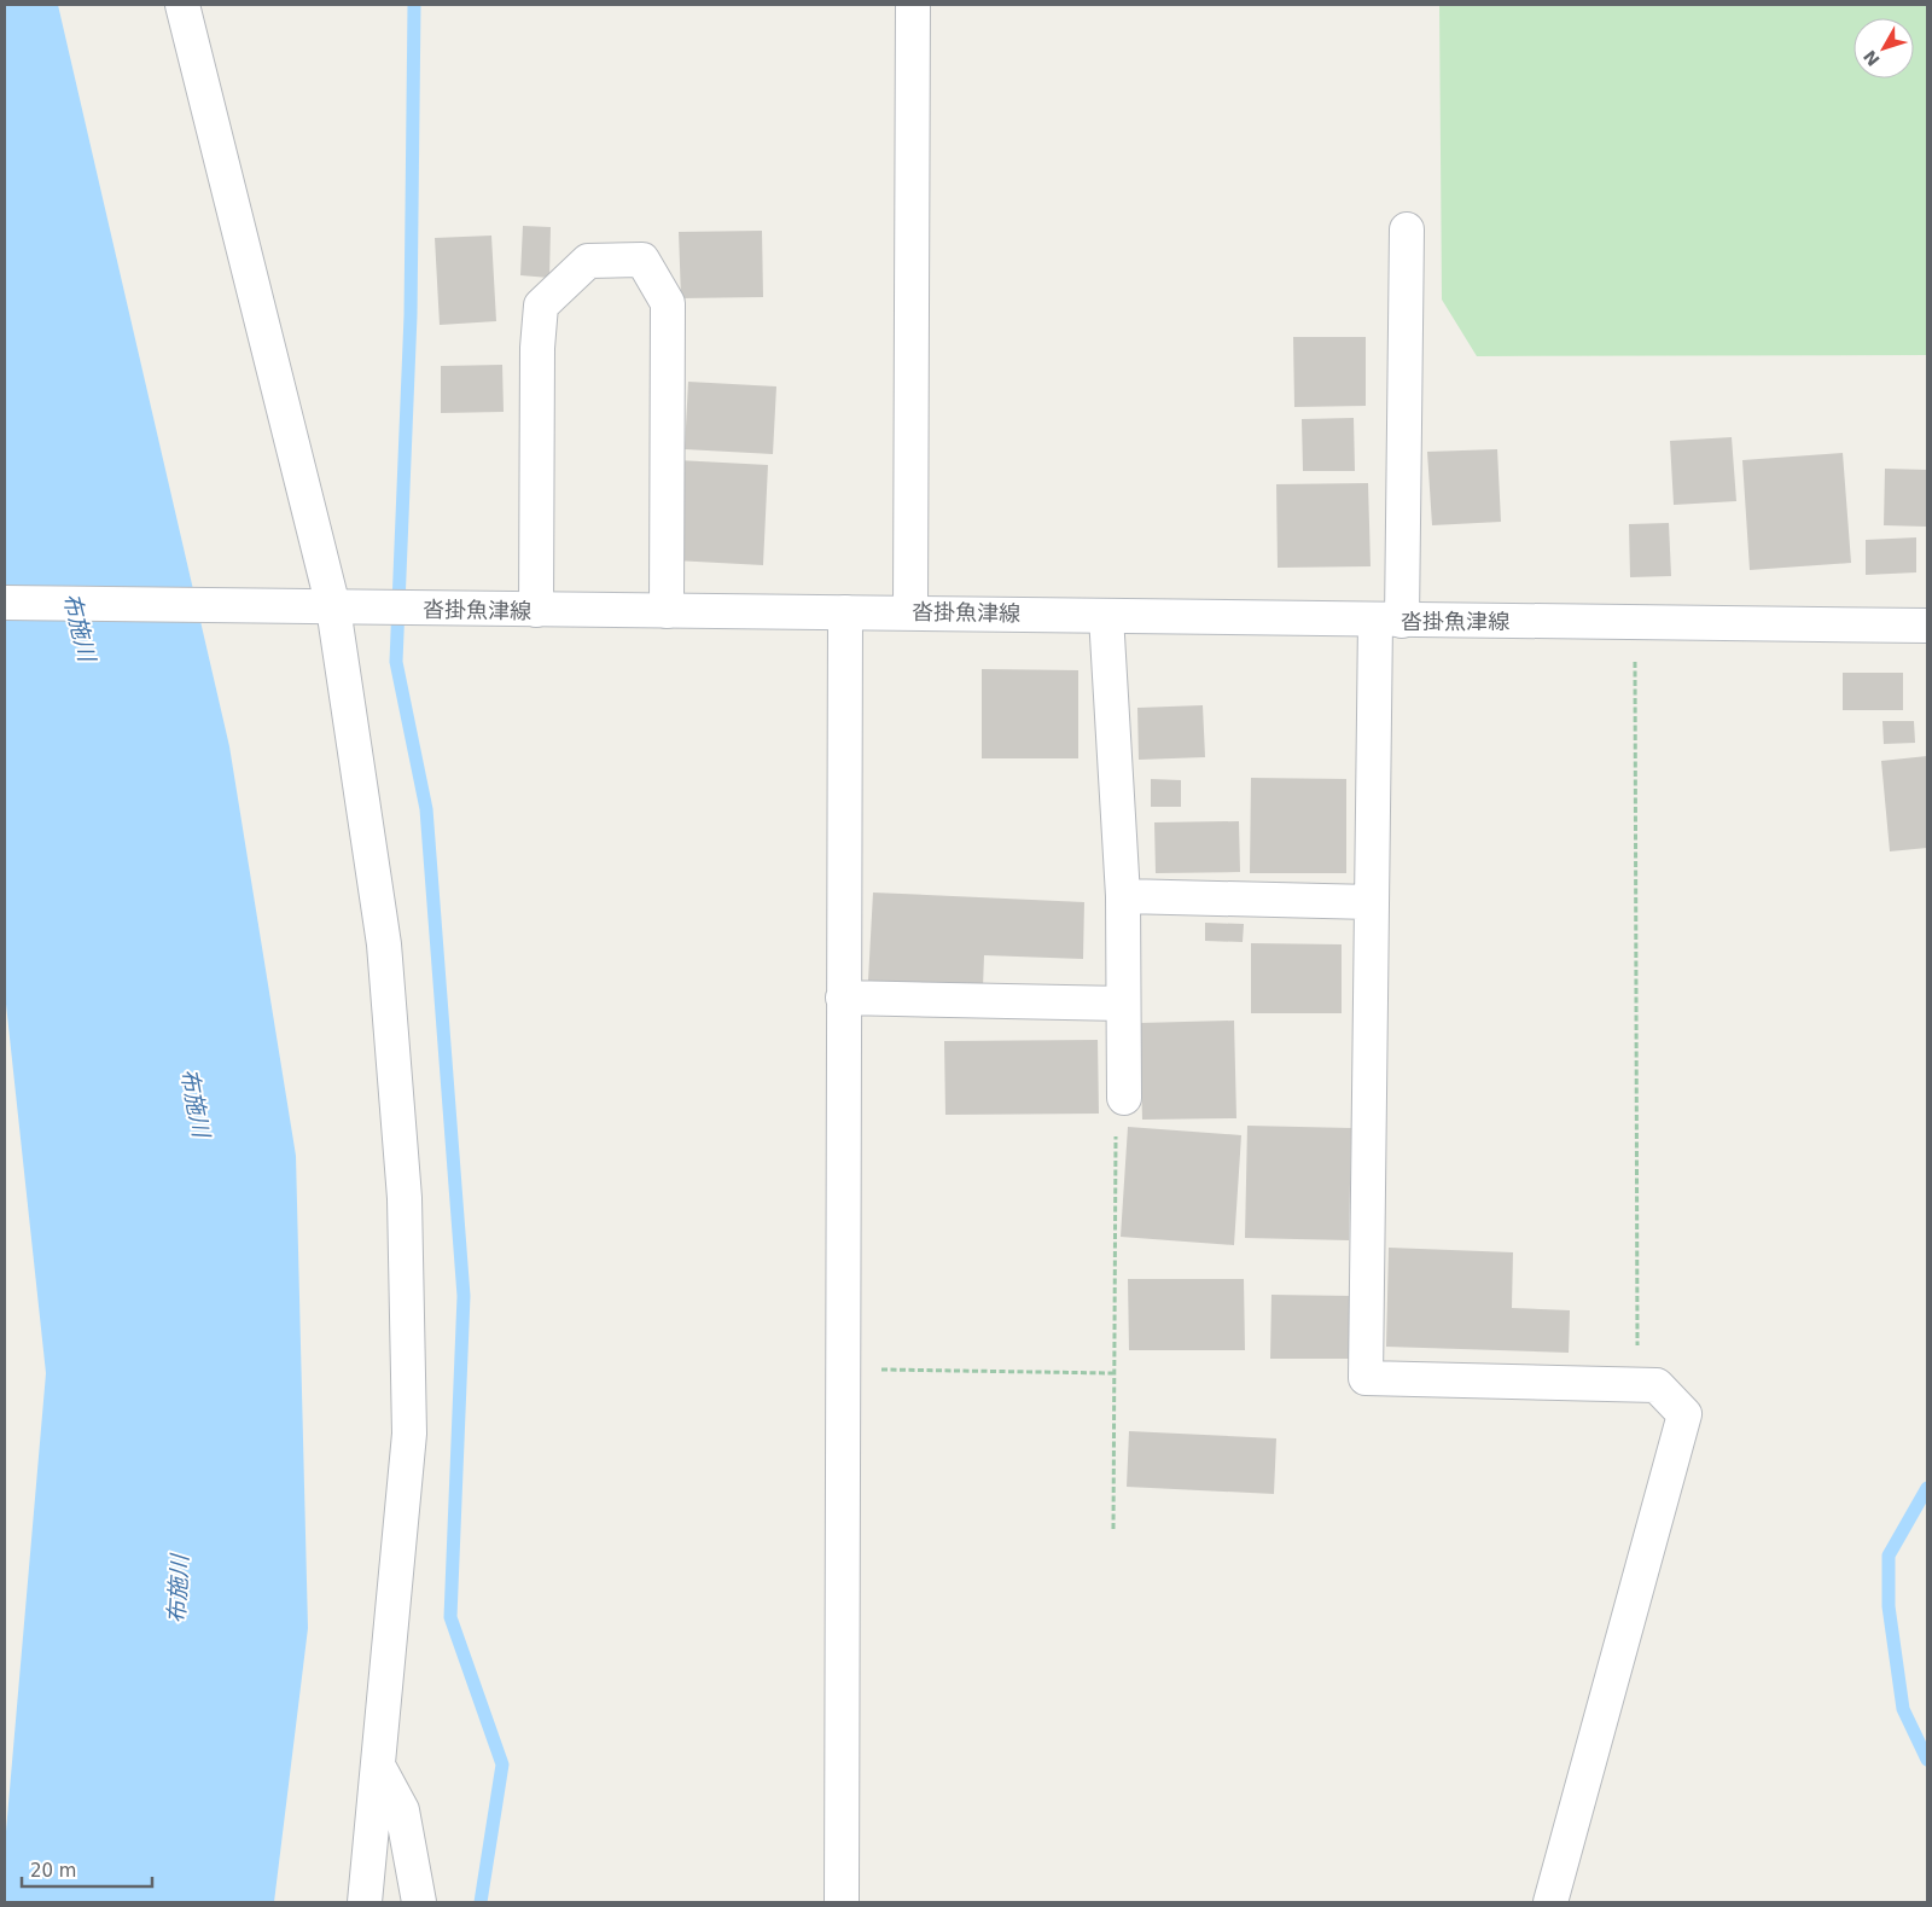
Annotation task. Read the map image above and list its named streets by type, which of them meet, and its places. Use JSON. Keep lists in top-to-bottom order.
{
  "streets": {
    "street": ["沓掛魚津線"]
  },
  "water": ["布施川"],
  "scale_bar": "20 m",
  "north": "bottom left"
}
